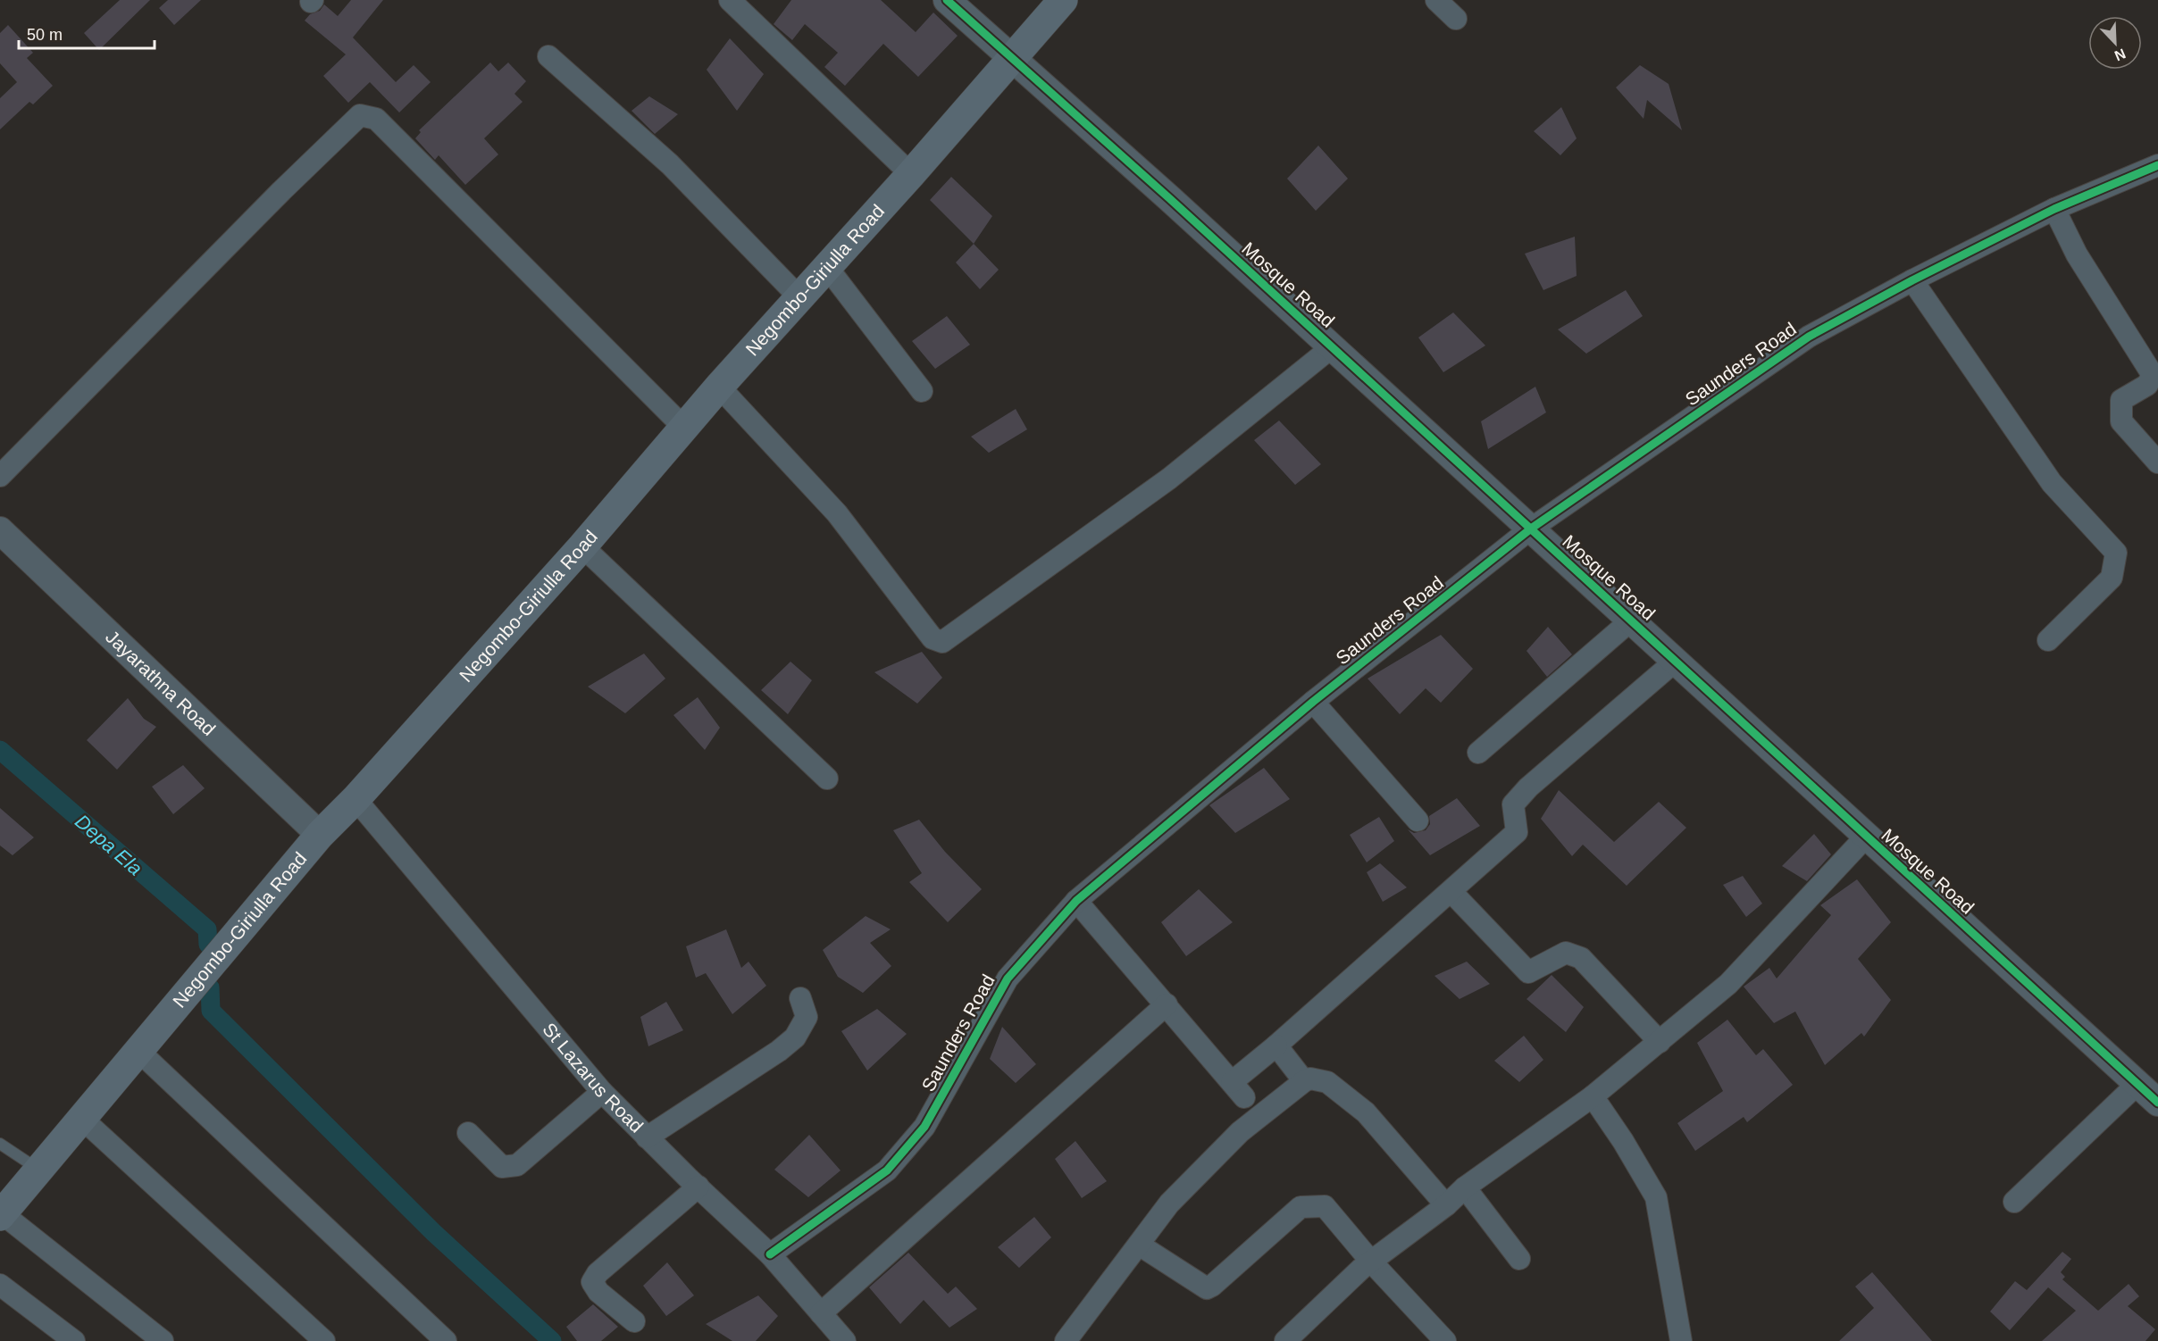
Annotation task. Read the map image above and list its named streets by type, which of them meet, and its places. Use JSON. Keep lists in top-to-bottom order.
{
  "streets": {
    "main road": ["Negombo-Giriulla Road"],
    "street": [
      "Mosque Road",
      "Saunders Road",
      "Jayarathna Road",
      "St Lazarus Road"
    ]
  },
  "crossings": [
    ["Negombo-Giriulla Road", "Mosque Road"],
    ["Negombo-Giriulla Road", "Jayarathna Road"],
    ["Negombo-Giriulla Road", "St Lazarus Road"],
    ["Mosque Road", "Saunders Road"],
    ["Saunders Road", "St Lazarus Road"]
  ],
  "water": ["Depa Ela"],
  "scale_bar": "50 m",
  "north": "bottom right"
}
